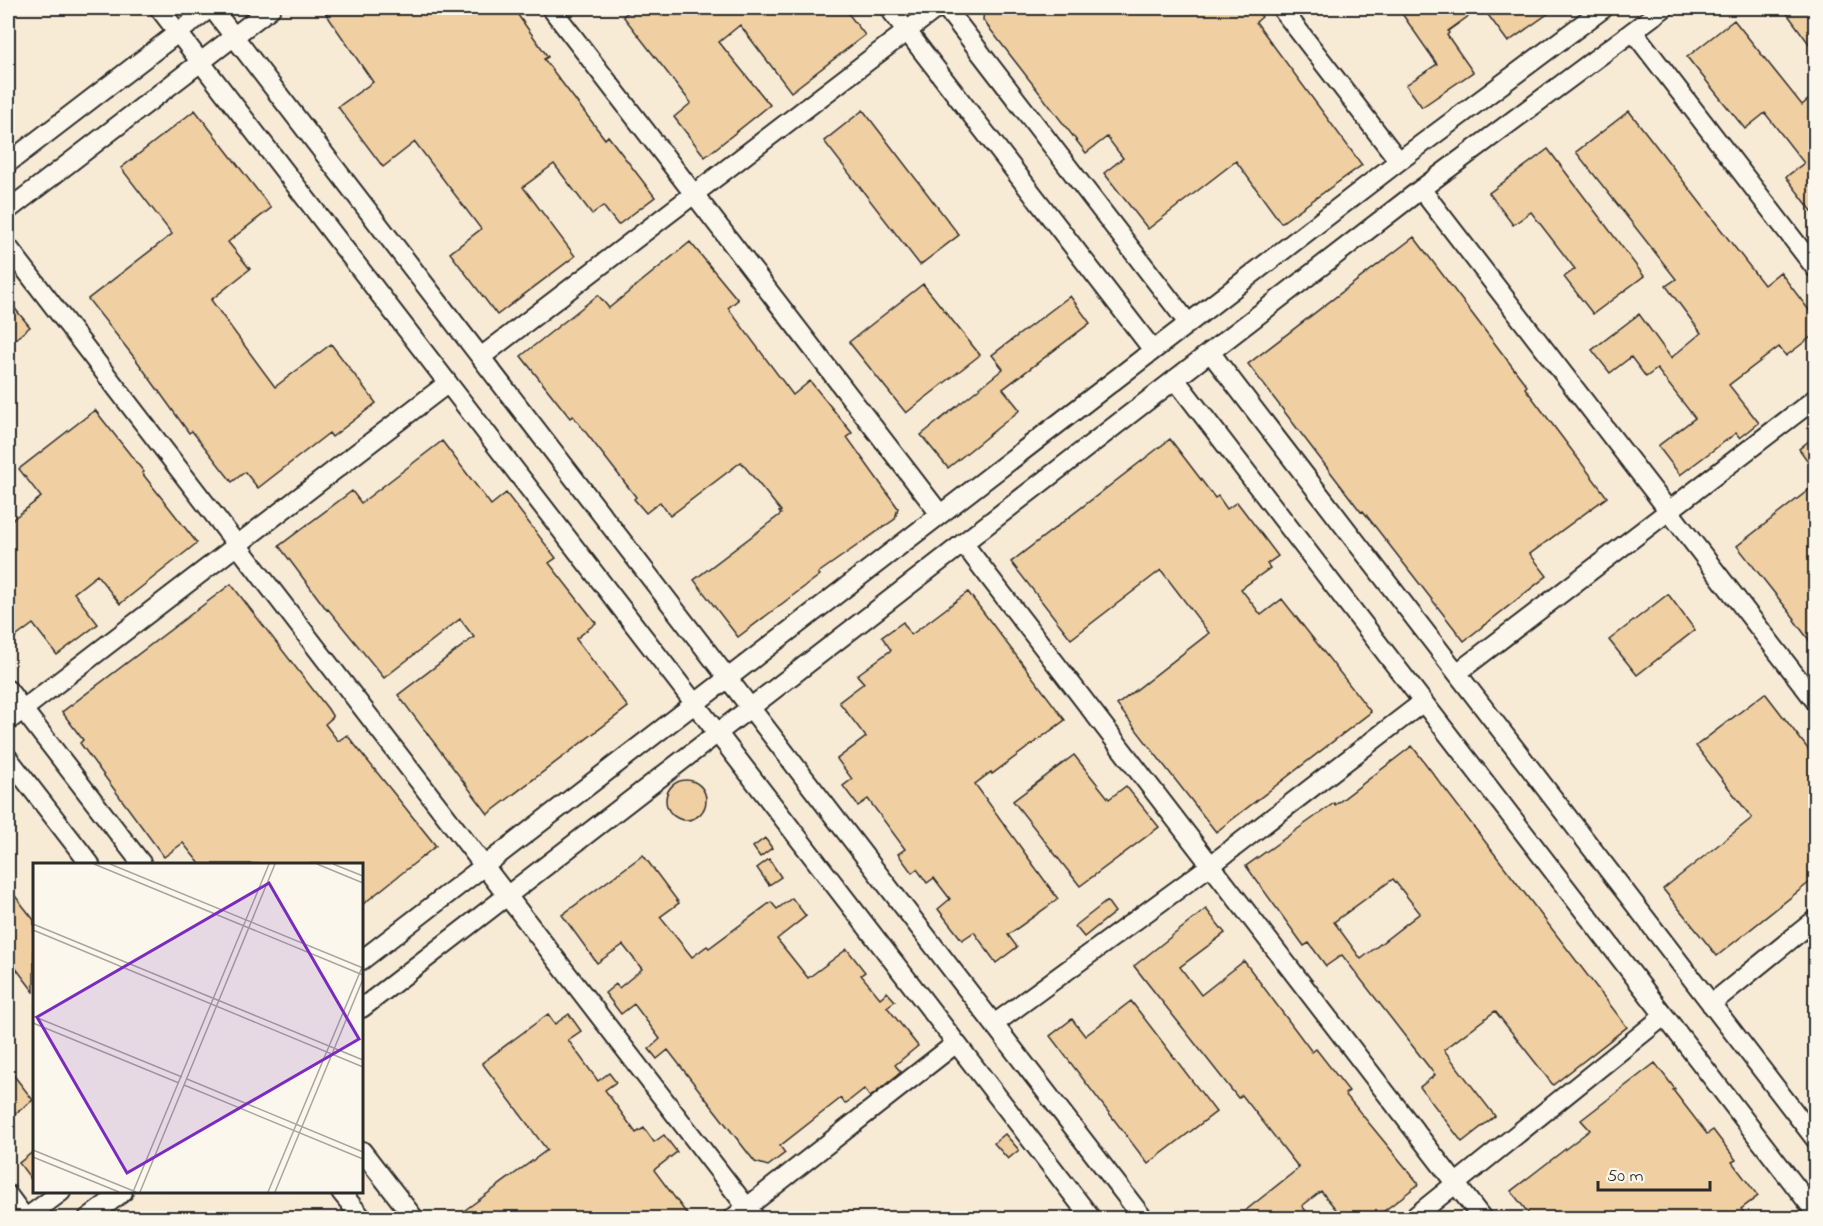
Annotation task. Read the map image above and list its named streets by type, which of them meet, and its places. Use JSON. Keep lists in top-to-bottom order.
{
  "scale_bar": "50 m"
}
